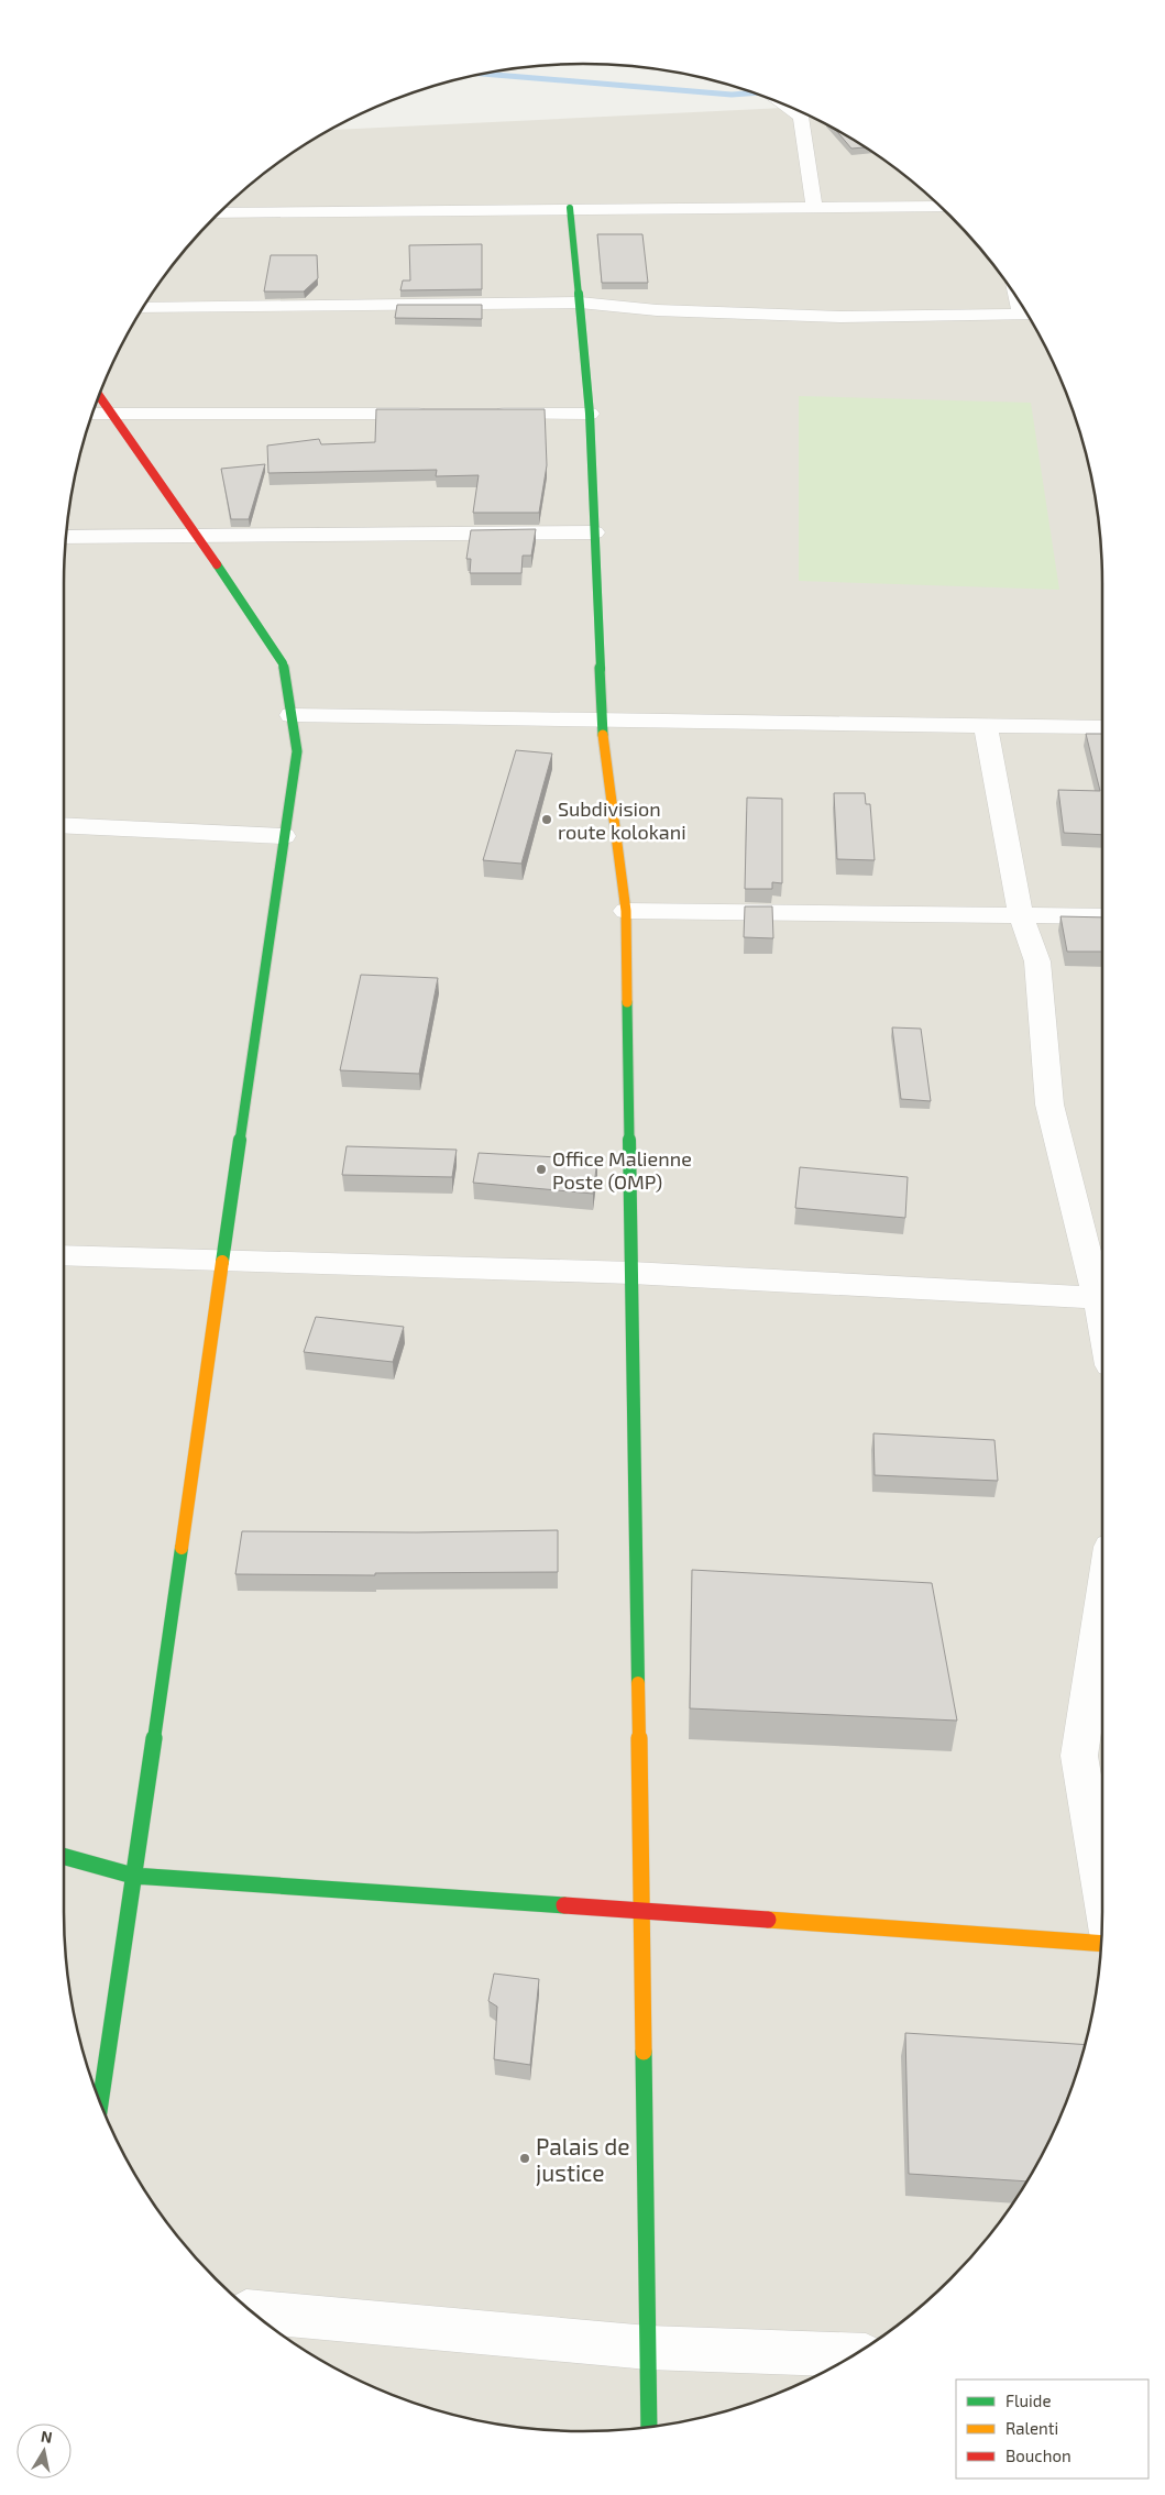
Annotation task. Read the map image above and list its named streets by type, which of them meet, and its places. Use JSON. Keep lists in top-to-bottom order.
{
  "places": ["Subdivision route kolokani", "Office Malienne Poste (OMP)", "Palais de justice"],
  "legend": ["Fluide", "Ralenti", "Bouchon"],
  "north": "top"
}
